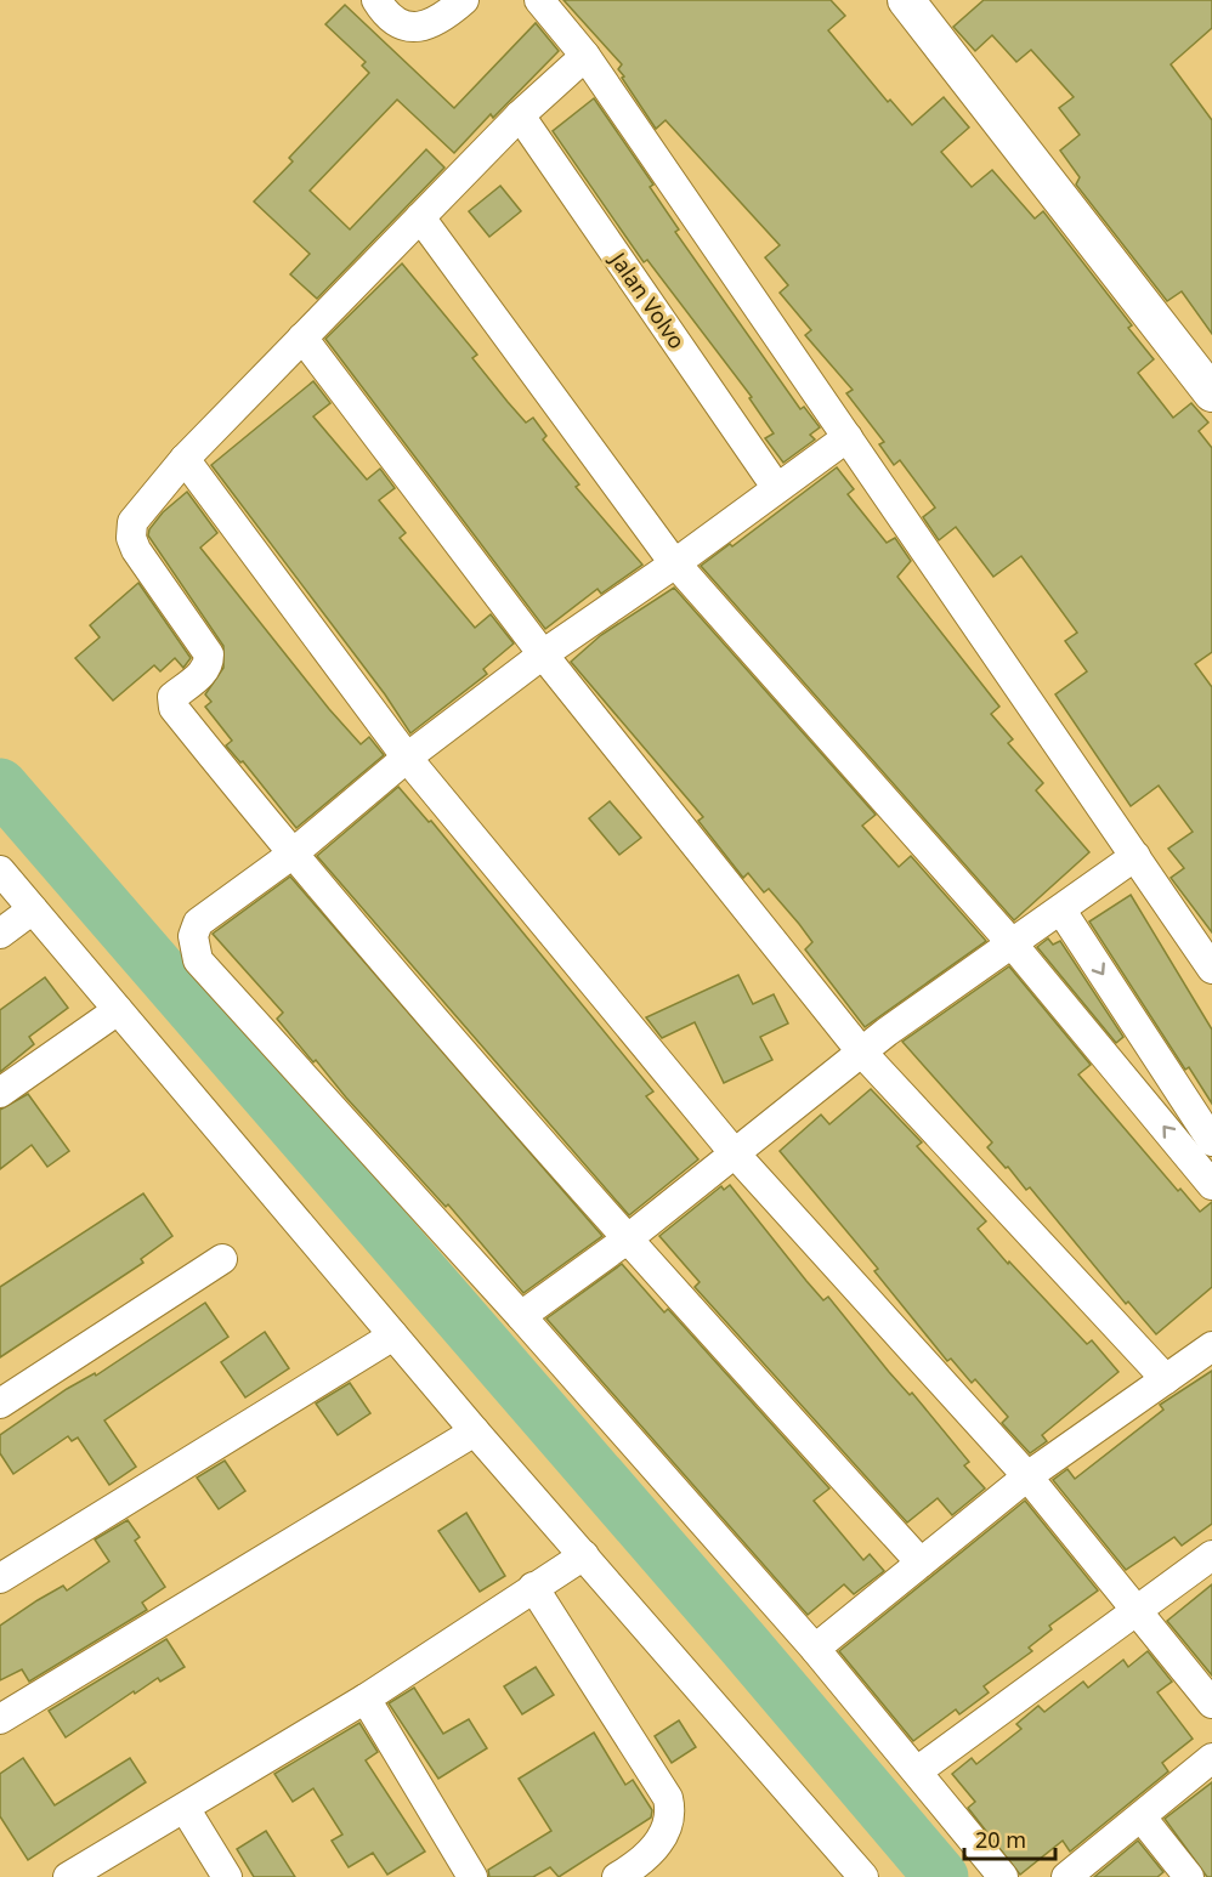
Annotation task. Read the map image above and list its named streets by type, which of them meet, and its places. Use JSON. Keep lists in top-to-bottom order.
{
  "streets": {
    "street": ["Jalan Volvo"]
  },
  "scale_bar": "20 m"
}
